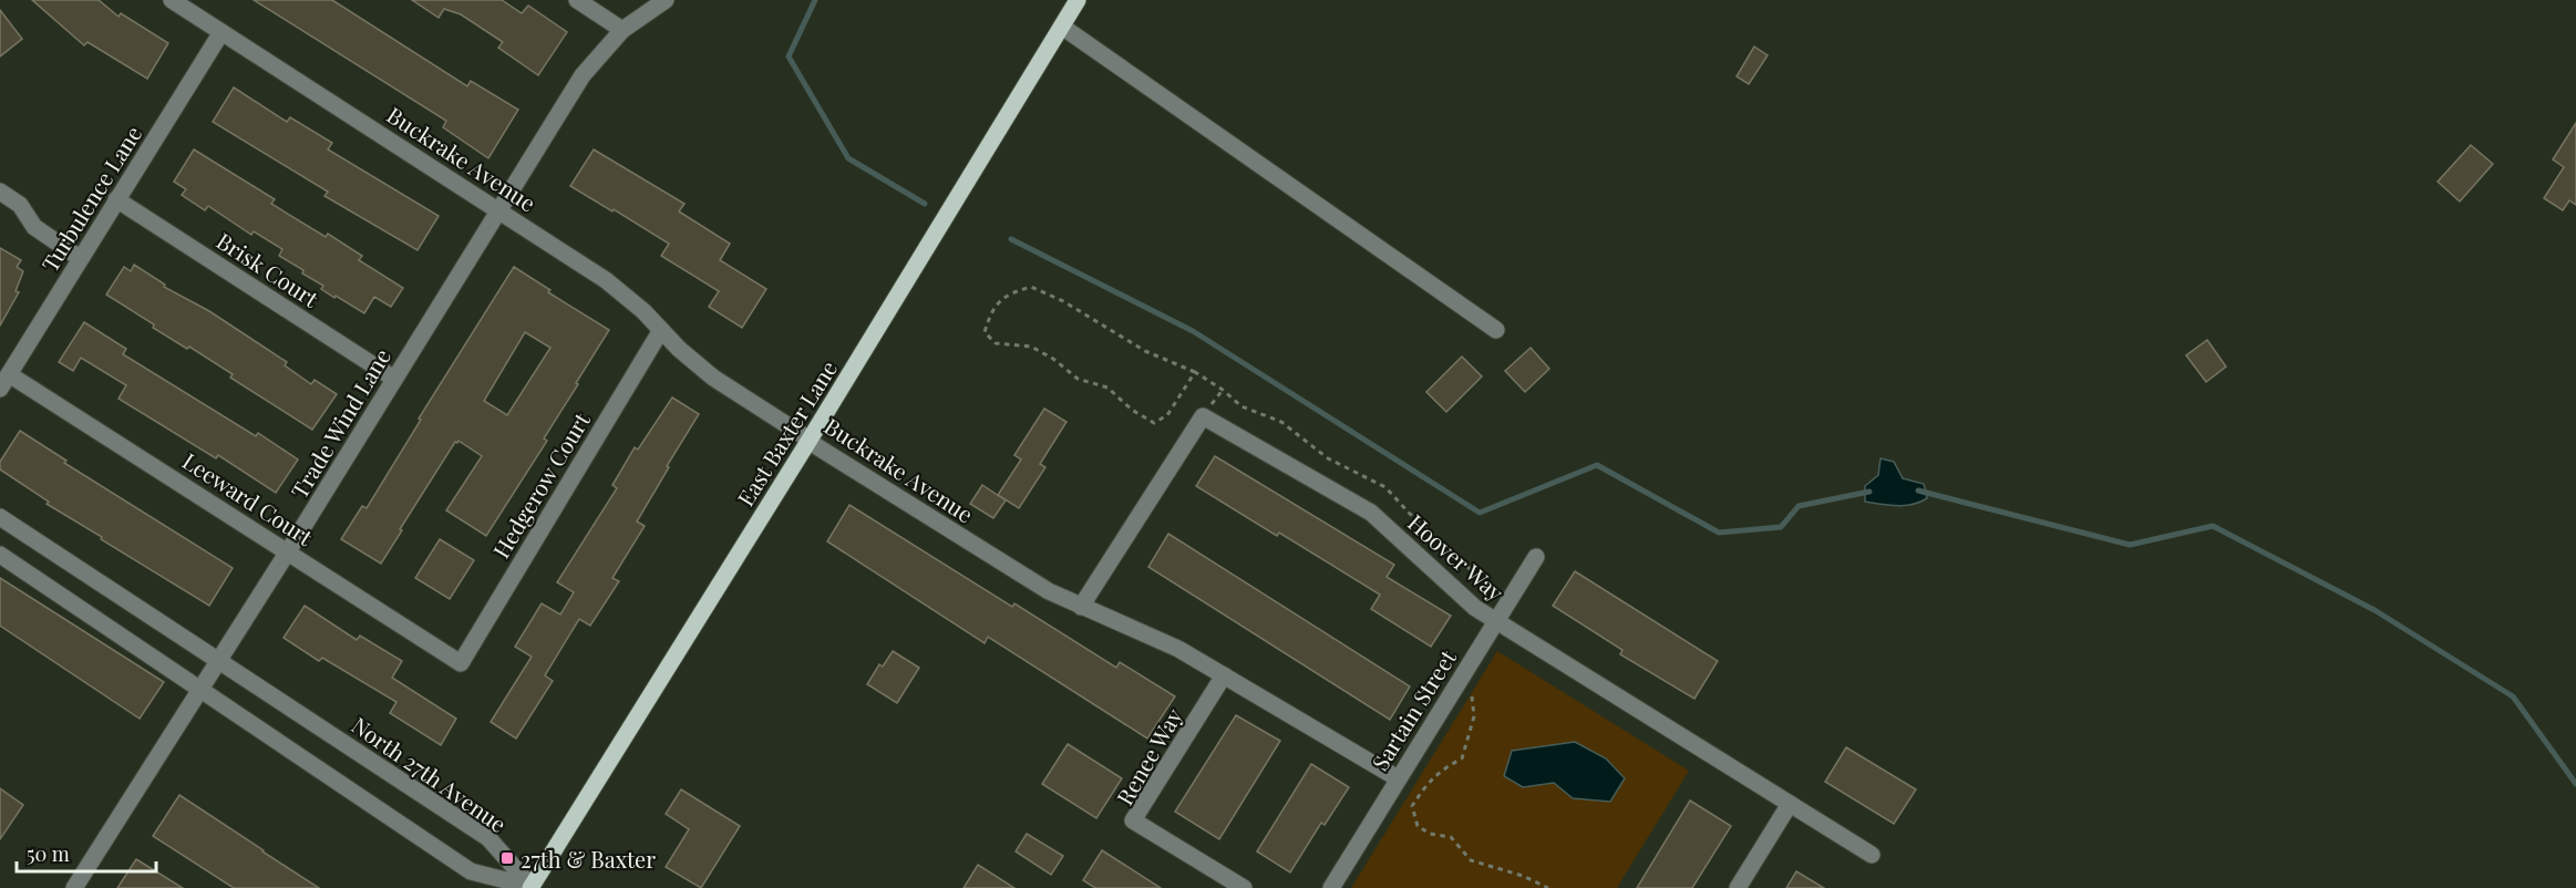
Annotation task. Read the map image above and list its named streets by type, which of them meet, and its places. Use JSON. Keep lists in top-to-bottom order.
{
  "streets": {
    "main road": ["East Baxter Lane"],
    "street": [
      "Buckrake Avenue",
      "Turbulence Lane",
      "Brisk Court",
      "Trade Wind Lane",
      "Hedgerow Court",
      "Leeward Court",
      "Hoover Way",
      "Sartain Street",
      "Renee Way",
      "North 27th Avenue"
    ]
  },
  "crossings": [
    ["Buckrake Avenue", "Turbulence Lane"],
    ["Buckrake Avenue", "Trade Wind Lane"],
    ["Buckrake Avenue", "East Baxter Lane"],
    ["Buckrake Avenue", "Hedgerow Court"],
    ["Buckrake Avenue", "Hoover Way"],
    ["Buckrake Avenue", "Sartain Street"],
    ["Buckrake Avenue", "Renee Way"],
    ["Turbulence Lane", "Brisk Court"],
    ["Turbulence Lane", "Leeward Court"],
    ["Brisk Court", "Trade Wind Lane"],
    ["Trade Wind Lane", "Leeward Court"],
    ["Trade Wind Lane", "North 27th Avenue"],
    ["East Baxter Lane", "North 27th Avenue"],
    ["Hedgerow Court", "Leeward Court"],
    ["Hoover Way", "Sartain Street"]
  ],
  "places": {
    "transit": ["27th & Baxter"]
  },
  "scale_bar": "50 m"
}
